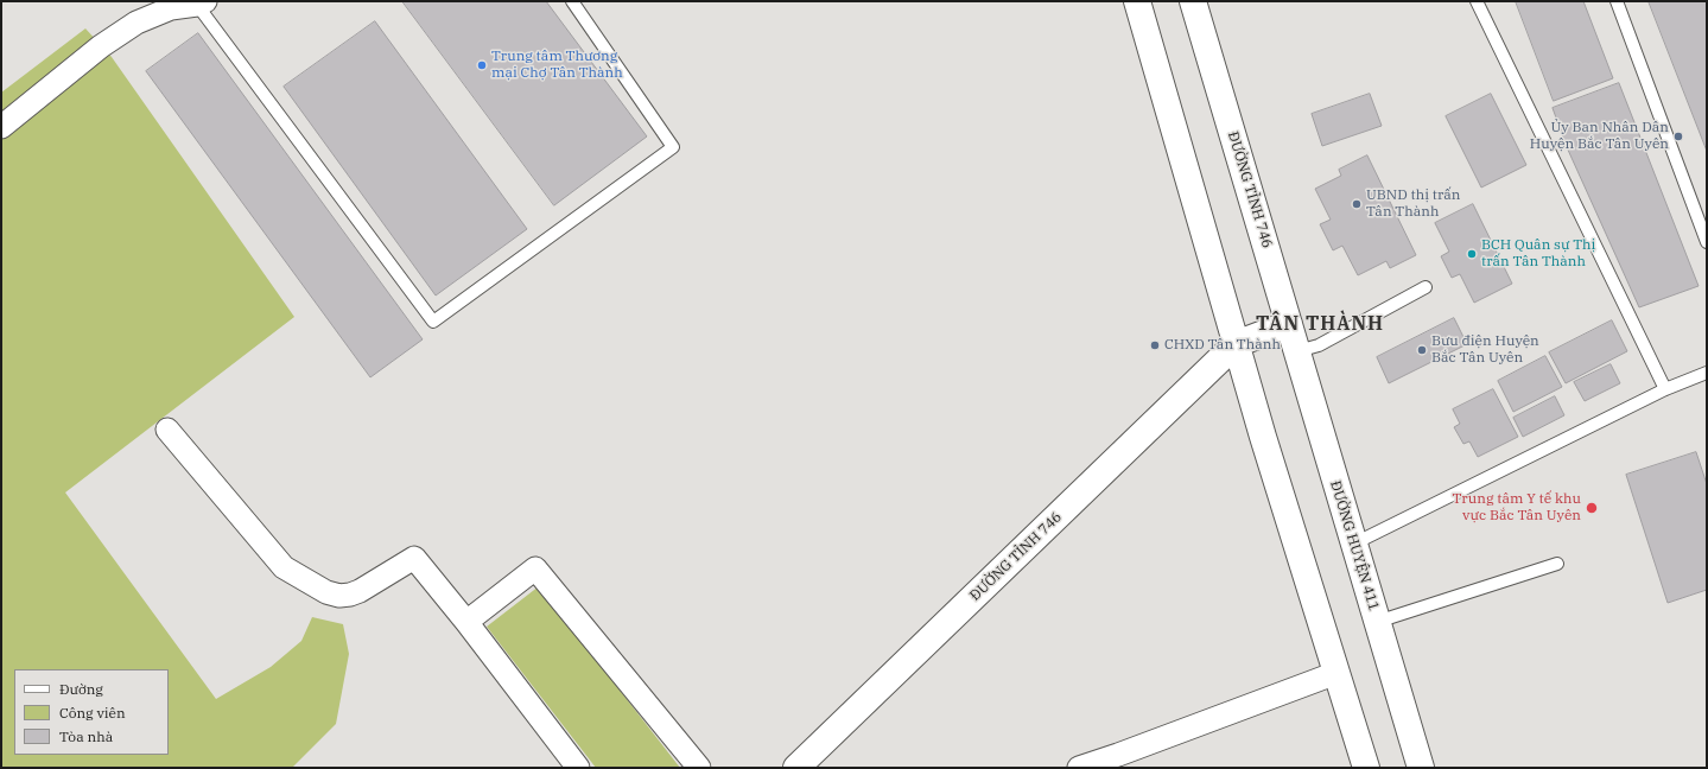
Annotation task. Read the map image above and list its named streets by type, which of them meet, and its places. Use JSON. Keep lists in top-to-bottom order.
{
  "streets": {
    "main road": ["ĐƯỜNG TỈNH 746", "ĐƯỜNG HUYỆN 411"]
  },
  "crossings": [
    ["ĐƯỜNG TỈNH 746", "ĐƯỜNG HUYỆN 411"]
  ],
  "districts": ["TÂN THÀNH"],
  "places": [
    "Trung tâm Thương mại Chợ Tân Thành",
    "Ủy Ban Nhân Dân Huyện Bắc Tân Uyên",
    "UBND thị trấn Tân Thành",
    "BCH Quân sự Thị trấn Tân Thành",
    "CHXD Tân Thành",
    "Bưu điện Huyện Bắc Tân Uyên",
    "Trung tâm Y tế khu vực Bắc Tân Uyên"
  ],
  "legend": ["Đường", "Công viên", "Tòa nhà"]
}
